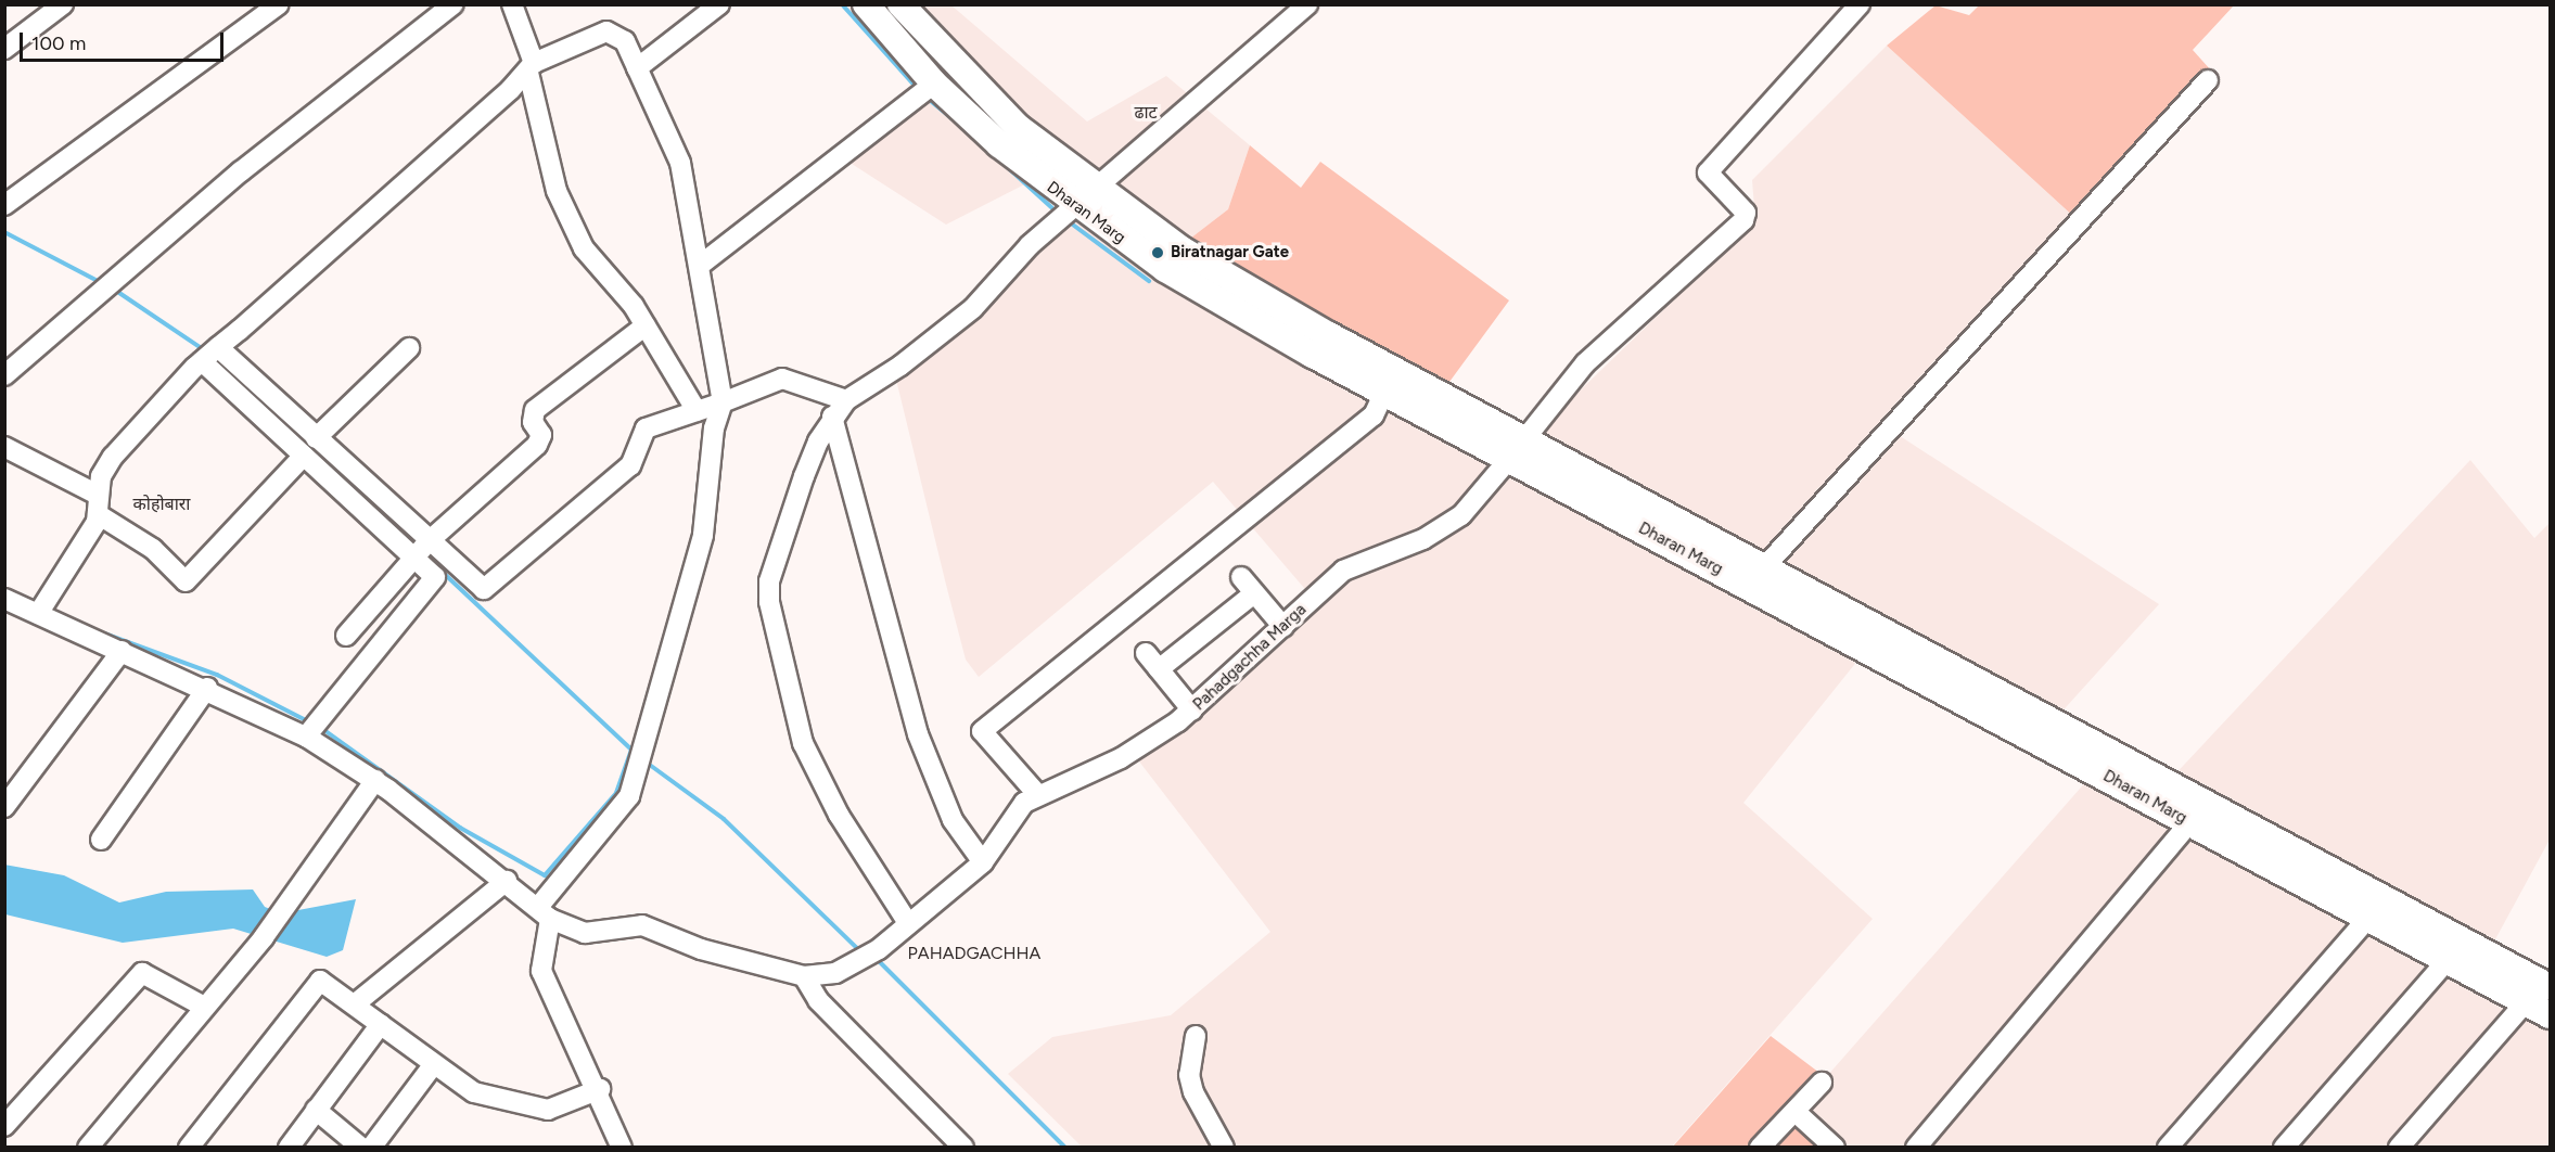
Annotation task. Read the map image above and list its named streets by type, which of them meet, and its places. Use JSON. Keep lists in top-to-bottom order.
{
  "streets": {
    "main road": ["Dharan Marg"],
    "street": ["Pahadgachha Marga"]
  },
  "crossings": [
    ["Dharan Marg", "Pahadgachha Marga"]
  ],
  "districts": ["ढाट", "कोहोबारा", "PAHADGACHHA"],
  "places": ["Biratnagar Gate"],
  "scale_bar": "100 m"
}
